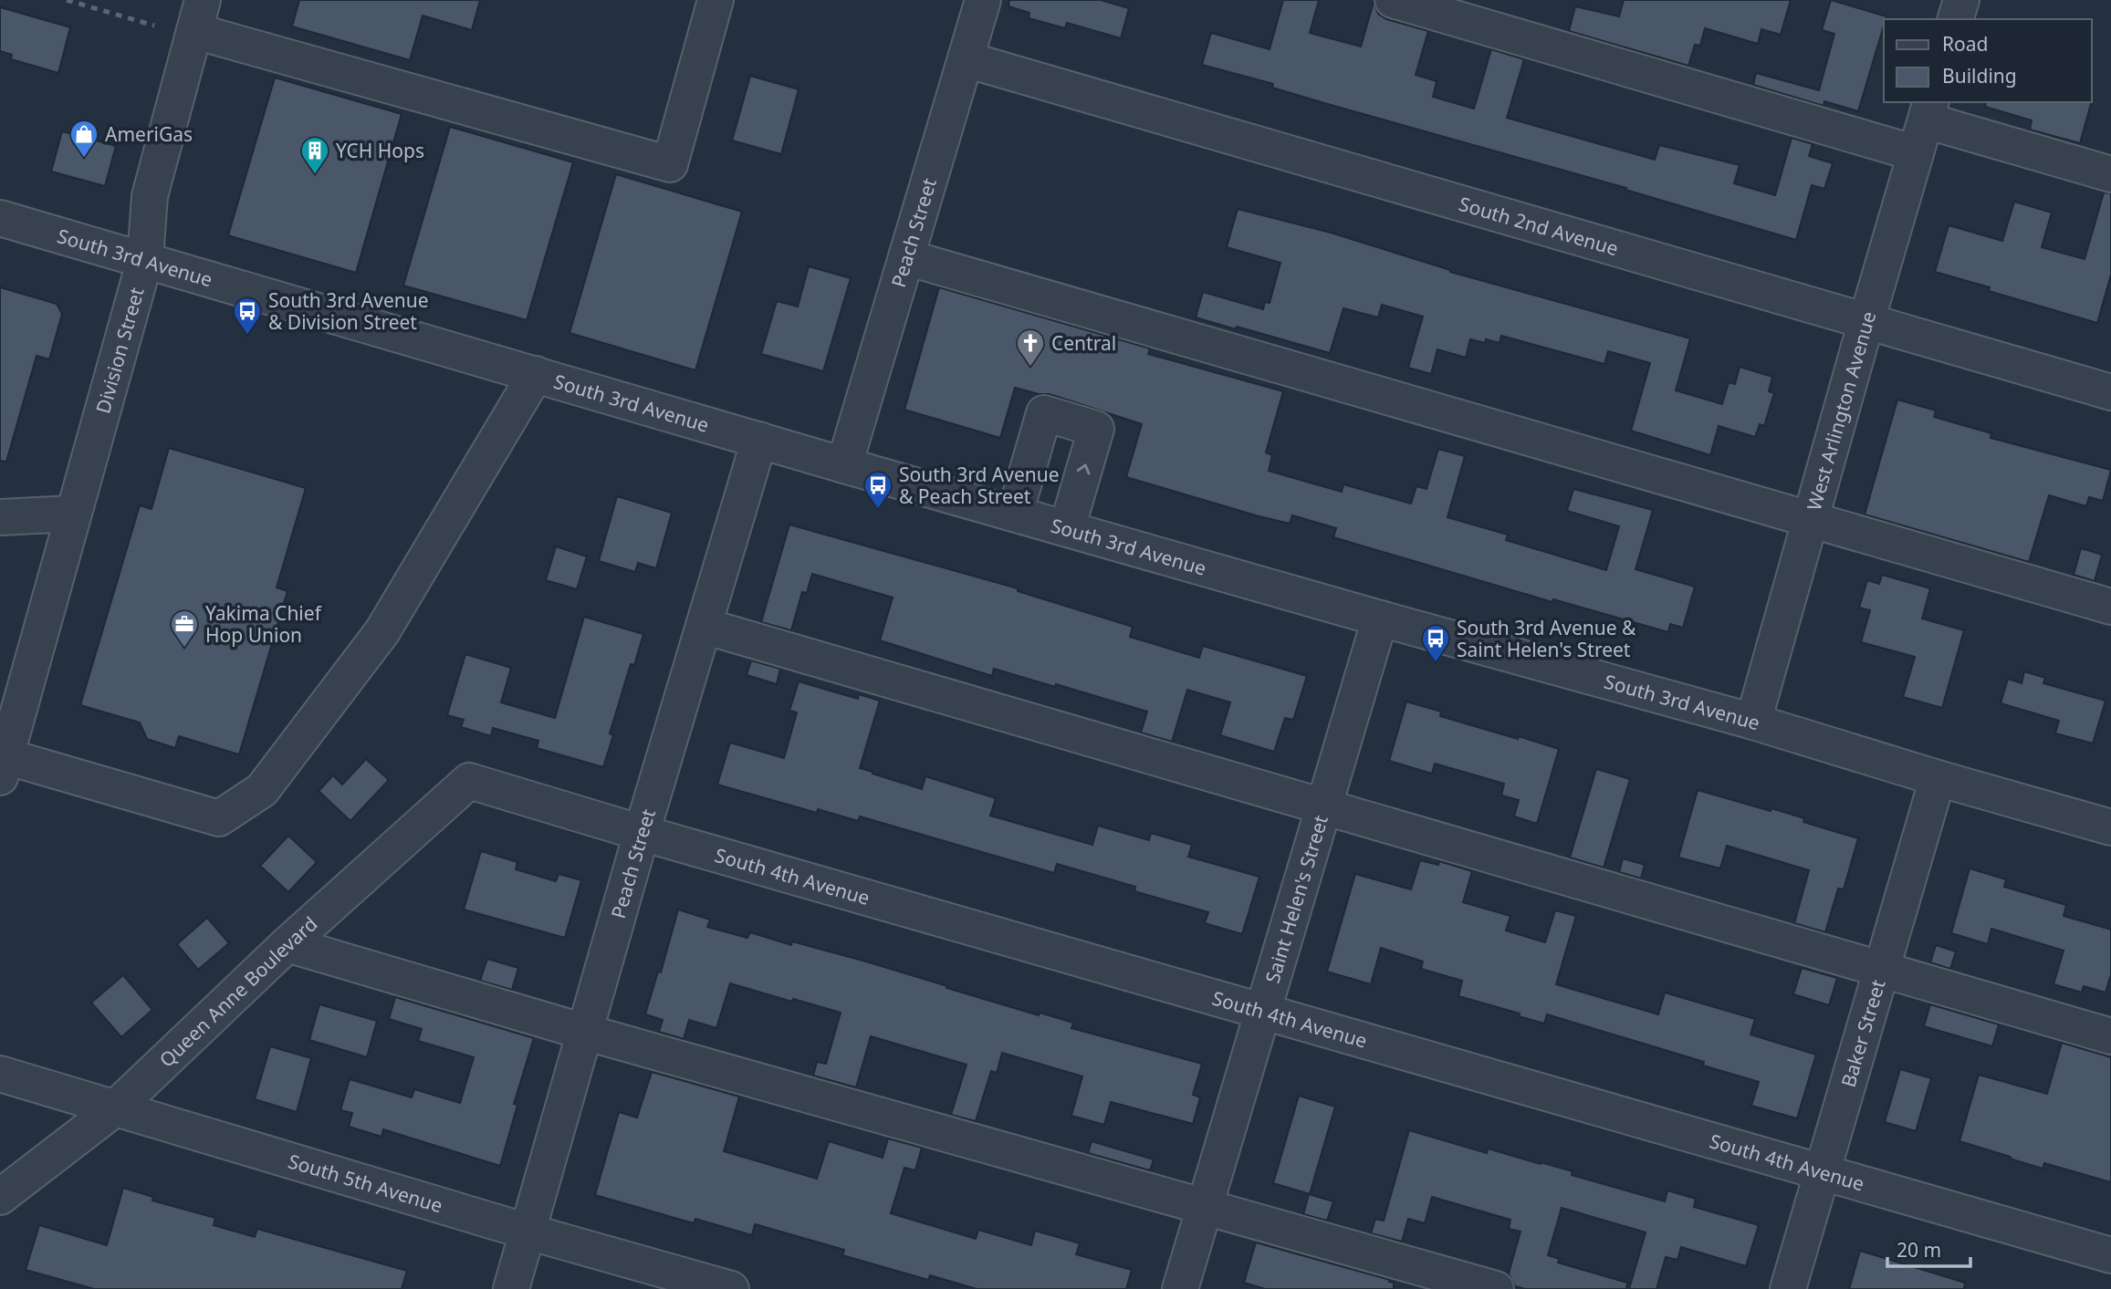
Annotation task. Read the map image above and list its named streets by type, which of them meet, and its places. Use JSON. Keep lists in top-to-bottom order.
{
  "streets": {
    "street": [
      "South 2nd Avenue",
      "Peach Street",
      "South 3rd Avenue",
      "Division Street",
      "West Arlington Avenue",
      "South 4th Avenue",
      "Saint Helen's Street",
      "Queen Anne Boulevard",
      "Baker Street",
      "South 5th Avenue"
    ]
  },
  "crossings": [
    ["South 2nd Avenue", "Peach Street"],
    ["South 2nd Avenue", "West Arlington Avenue"],
    ["Peach Street", "South 3rd Avenue"],
    ["Peach Street", "South 4th Avenue"],
    ["Peach Street", "South 5th Avenue"],
    ["South 3rd Avenue", "Division Street"],
    ["South 3rd Avenue", "West Arlington Avenue"],
    ["South 3rd Avenue", "Saint Helen's Street"],
    ["South 3rd Avenue", "Baker Street"],
    ["South 4th Avenue", "Saint Helen's Street"],
    ["South 4th Avenue", "Queen Anne Boulevard"],
    ["South 4th Avenue", "Baker Street"],
    ["Queen Anne Boulevard", "South 5th Avenue"]
  ],
  "places": {
    "shop": ["AmeriGas"],
    "building": ["YCH Hops"],
    "bus stop": ["South 3rd Avenue & Division Street", "South 3rd Avenue & Peach Street", "South 3rd Avenue & Saint Helen's Street"],
    "church": ["Central"],
    "office": ["Yakima Chief Hop Union"]
  },
  "legend": ["Road", "Building"],
  "scale_bar": "20 m"
}
